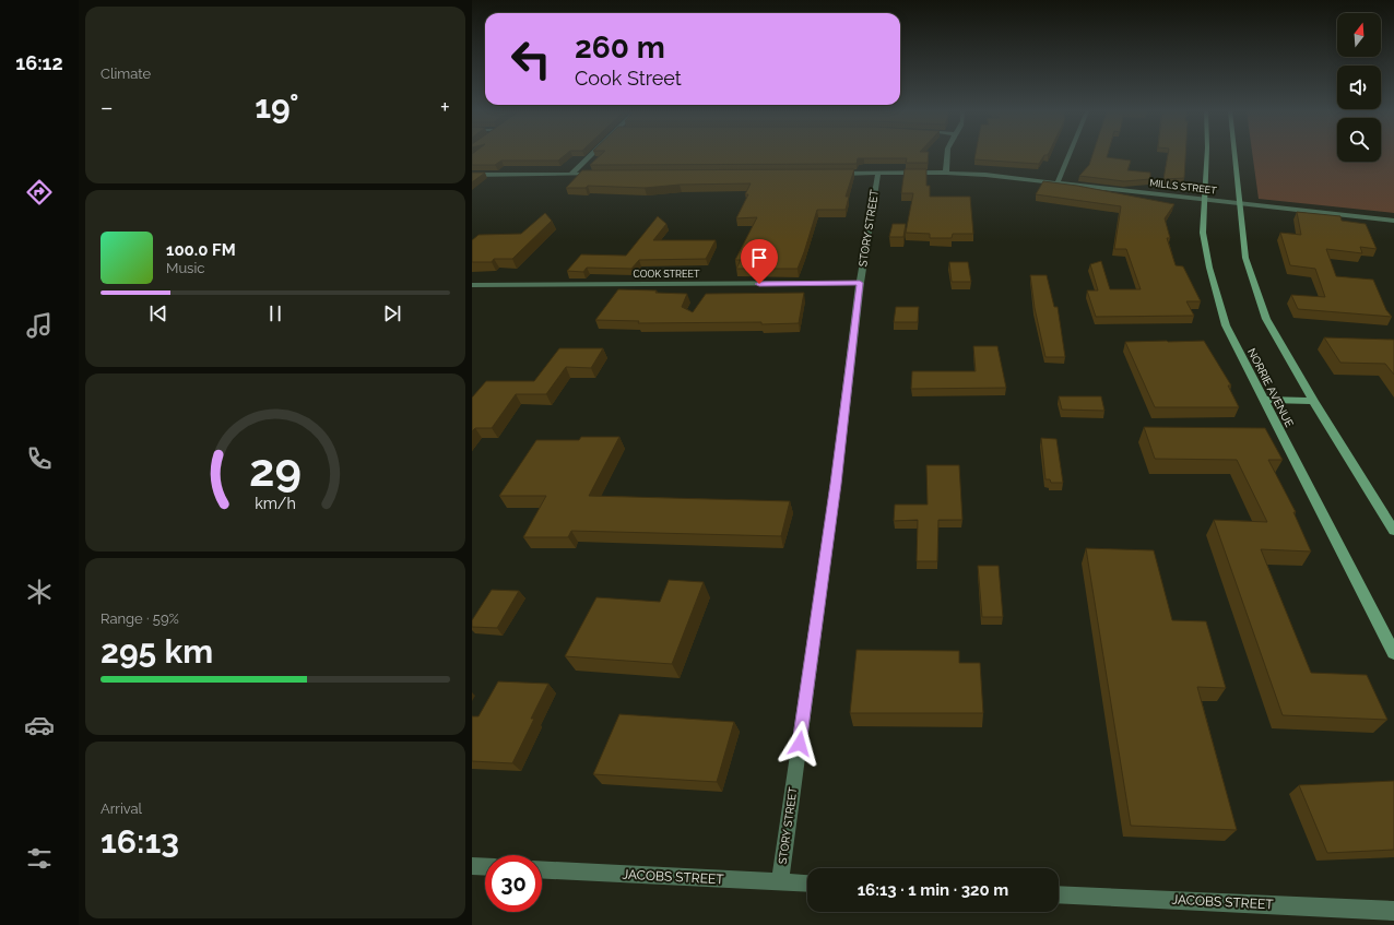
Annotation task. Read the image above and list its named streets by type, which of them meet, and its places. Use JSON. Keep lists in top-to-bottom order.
{
  "streets": {
    "main road": ["NORRIE AVENUE"],
    "street": [
      "MILLS STREET",
      "STORY STREET",
      "COOK STREET",
      "JACOBS STREET"
    ]
  },
  "crossings": [
    ["MILLS STREET", "STORY STREET"],
    ["MILLS STREET", "NORRIE AVENUE"],
    ["STORY STREET", "COOK STREET"],
    ["STORY STREET", "JACOBS STREET"]
  ],
  "north": "top",
  "page": {
    "tabs": "16:12",
    "tile": [
      "Climate",
      ["Range · 59%", "295 km"],
      ["Arrival", "16:13"]
    ],
    "turn": ["260 m", "Cook Street"],
    "heat": ["−", "19°", "+"],
    "song": ["100.0 FM", "Music"],
    "limit": "30",
    "trip": "16:13 · 1 min · 320 m",
    "gauge": ["29", "km/h"]
  }
}
